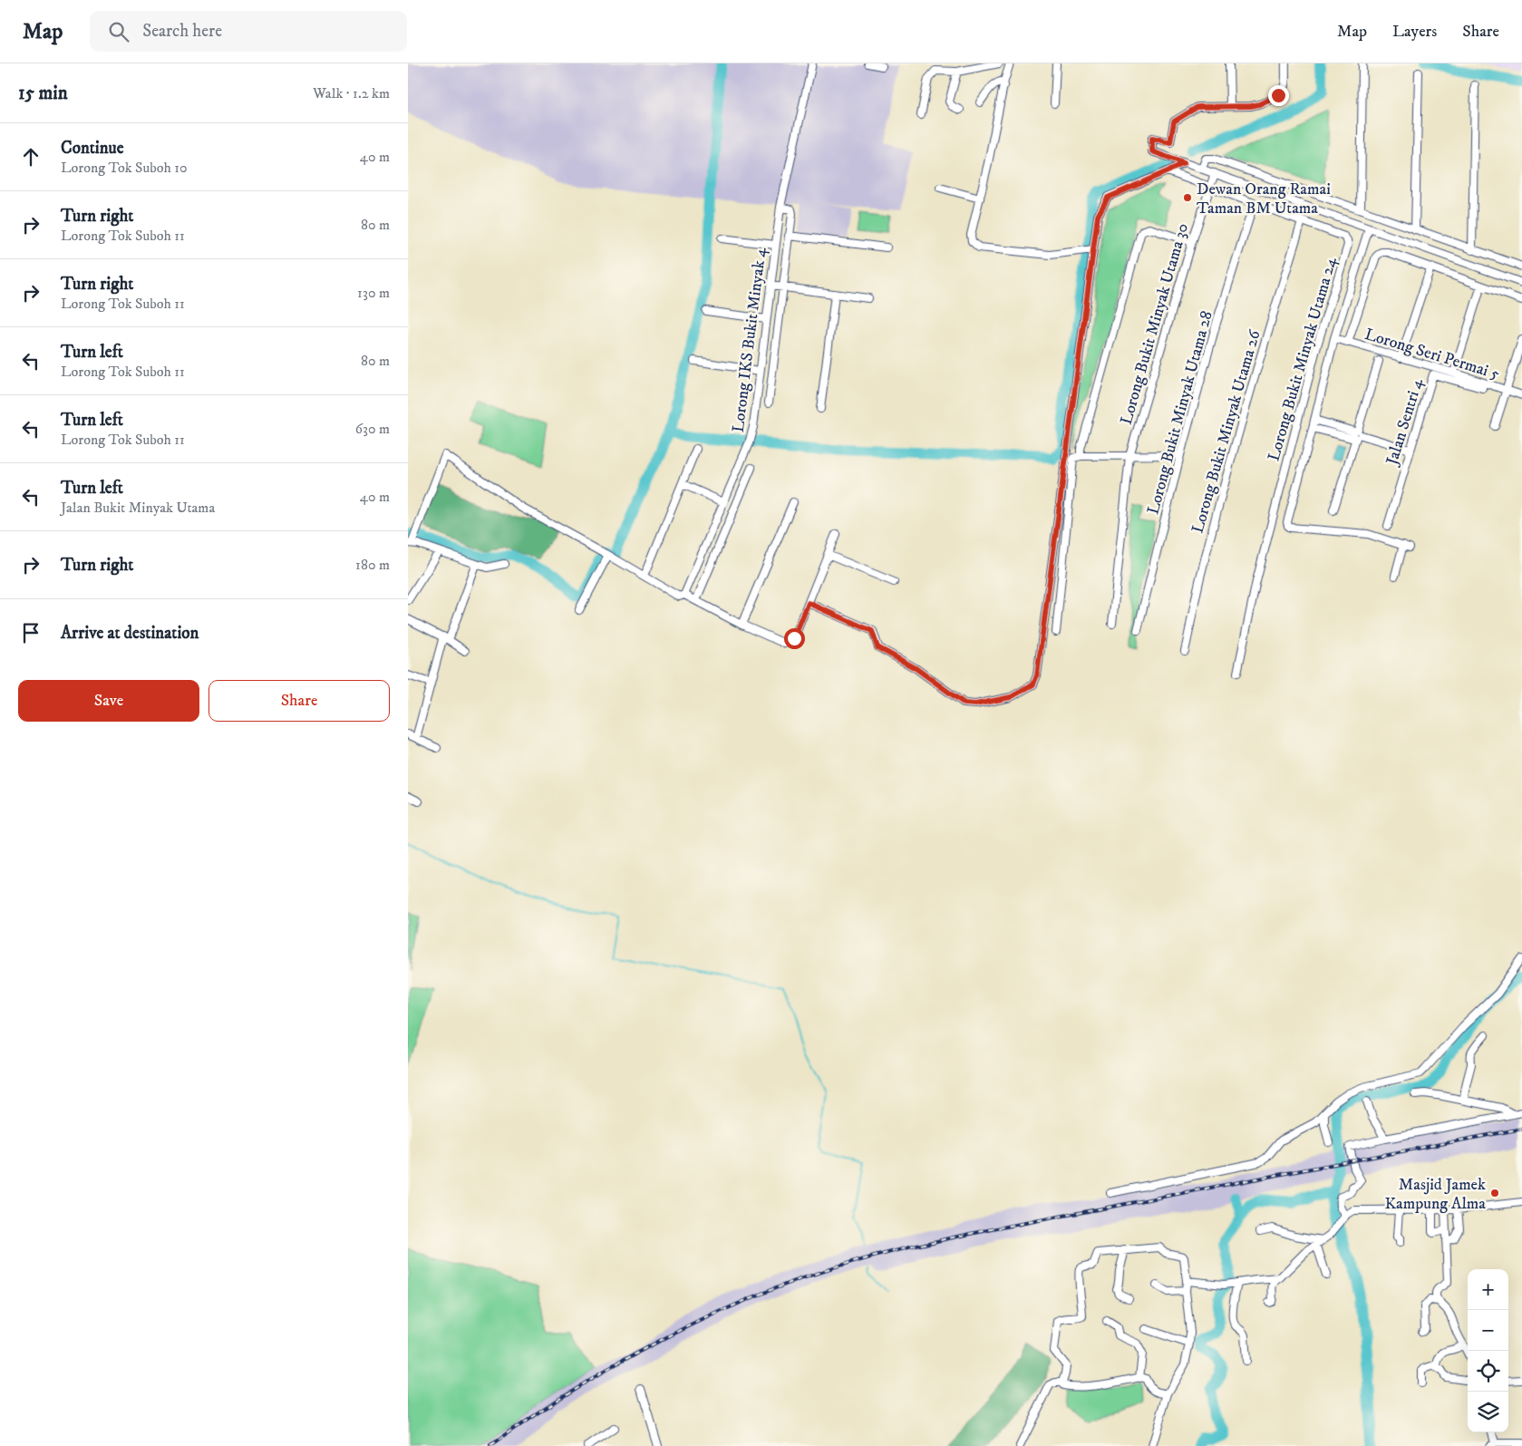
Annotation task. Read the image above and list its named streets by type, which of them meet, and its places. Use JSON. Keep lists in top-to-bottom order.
{
  "streets": {
    "street": [
      "Lorong Bukit Minyak Utama 30",
      "Lorong IKS Bukit Minyak 4",
      "Lorong Seri Permai 5",
      "Lorong Bukit Minyak Utama 24",
      "Lorong Bukit Minyak Utama 28",
      "Jalan Sentri 4",
      "Lorong Bukit Minyak Utama 26"
    ]
  },
  "crossings": [
    ["Lorong Bukit Minyak Utama 30", "Lorong Bukit Minyak Utama 24"],
    ["Lorong Seri Permai 5", "Lorong Bukit Minyak Utama 24"],
    ["Lorong Bukit Minyak Utama 24", "Lorong Bukit Minyak Utama 28"],
    ["Lorong Bukit Minyak Utama 24", "Lorong Bukit Minyak Utama 26"]
  ],
  "places": ["Dewan Orang Ramai Taman BM Utama", "Masjid Jamek Kampung Alma"],
  "page": {
    "header": "Map",
    "search": "Search here",
    "nav": ["Map", "Layers", "Share"],
    "heading": ["15 min", "Walk · 1.2 km"],
    "list": [
      ["Continue", "Lorong Tok Suboh 10", "40 m"],
      ["Turn right", "Lorong Tok Suboh 11", "80 m"],
      ["Turn right", "Lorong Tok Suboh 11", "130 m"],
      ["Turn left", "Lorong Tok Suboh 11", "80 m"],
      ["Turn left", "Lorong Tok Suboh 11", "630 m"],
      ["Turn left", "Jalan Bukit Minyak Utama", "40 m"],
      ["Turn right", "180 m"],
      "Arrive at destination"
    ],
    "buttons": ["Save", "Share"],
    "map_buttons": ["+", "−"]
  }
}
